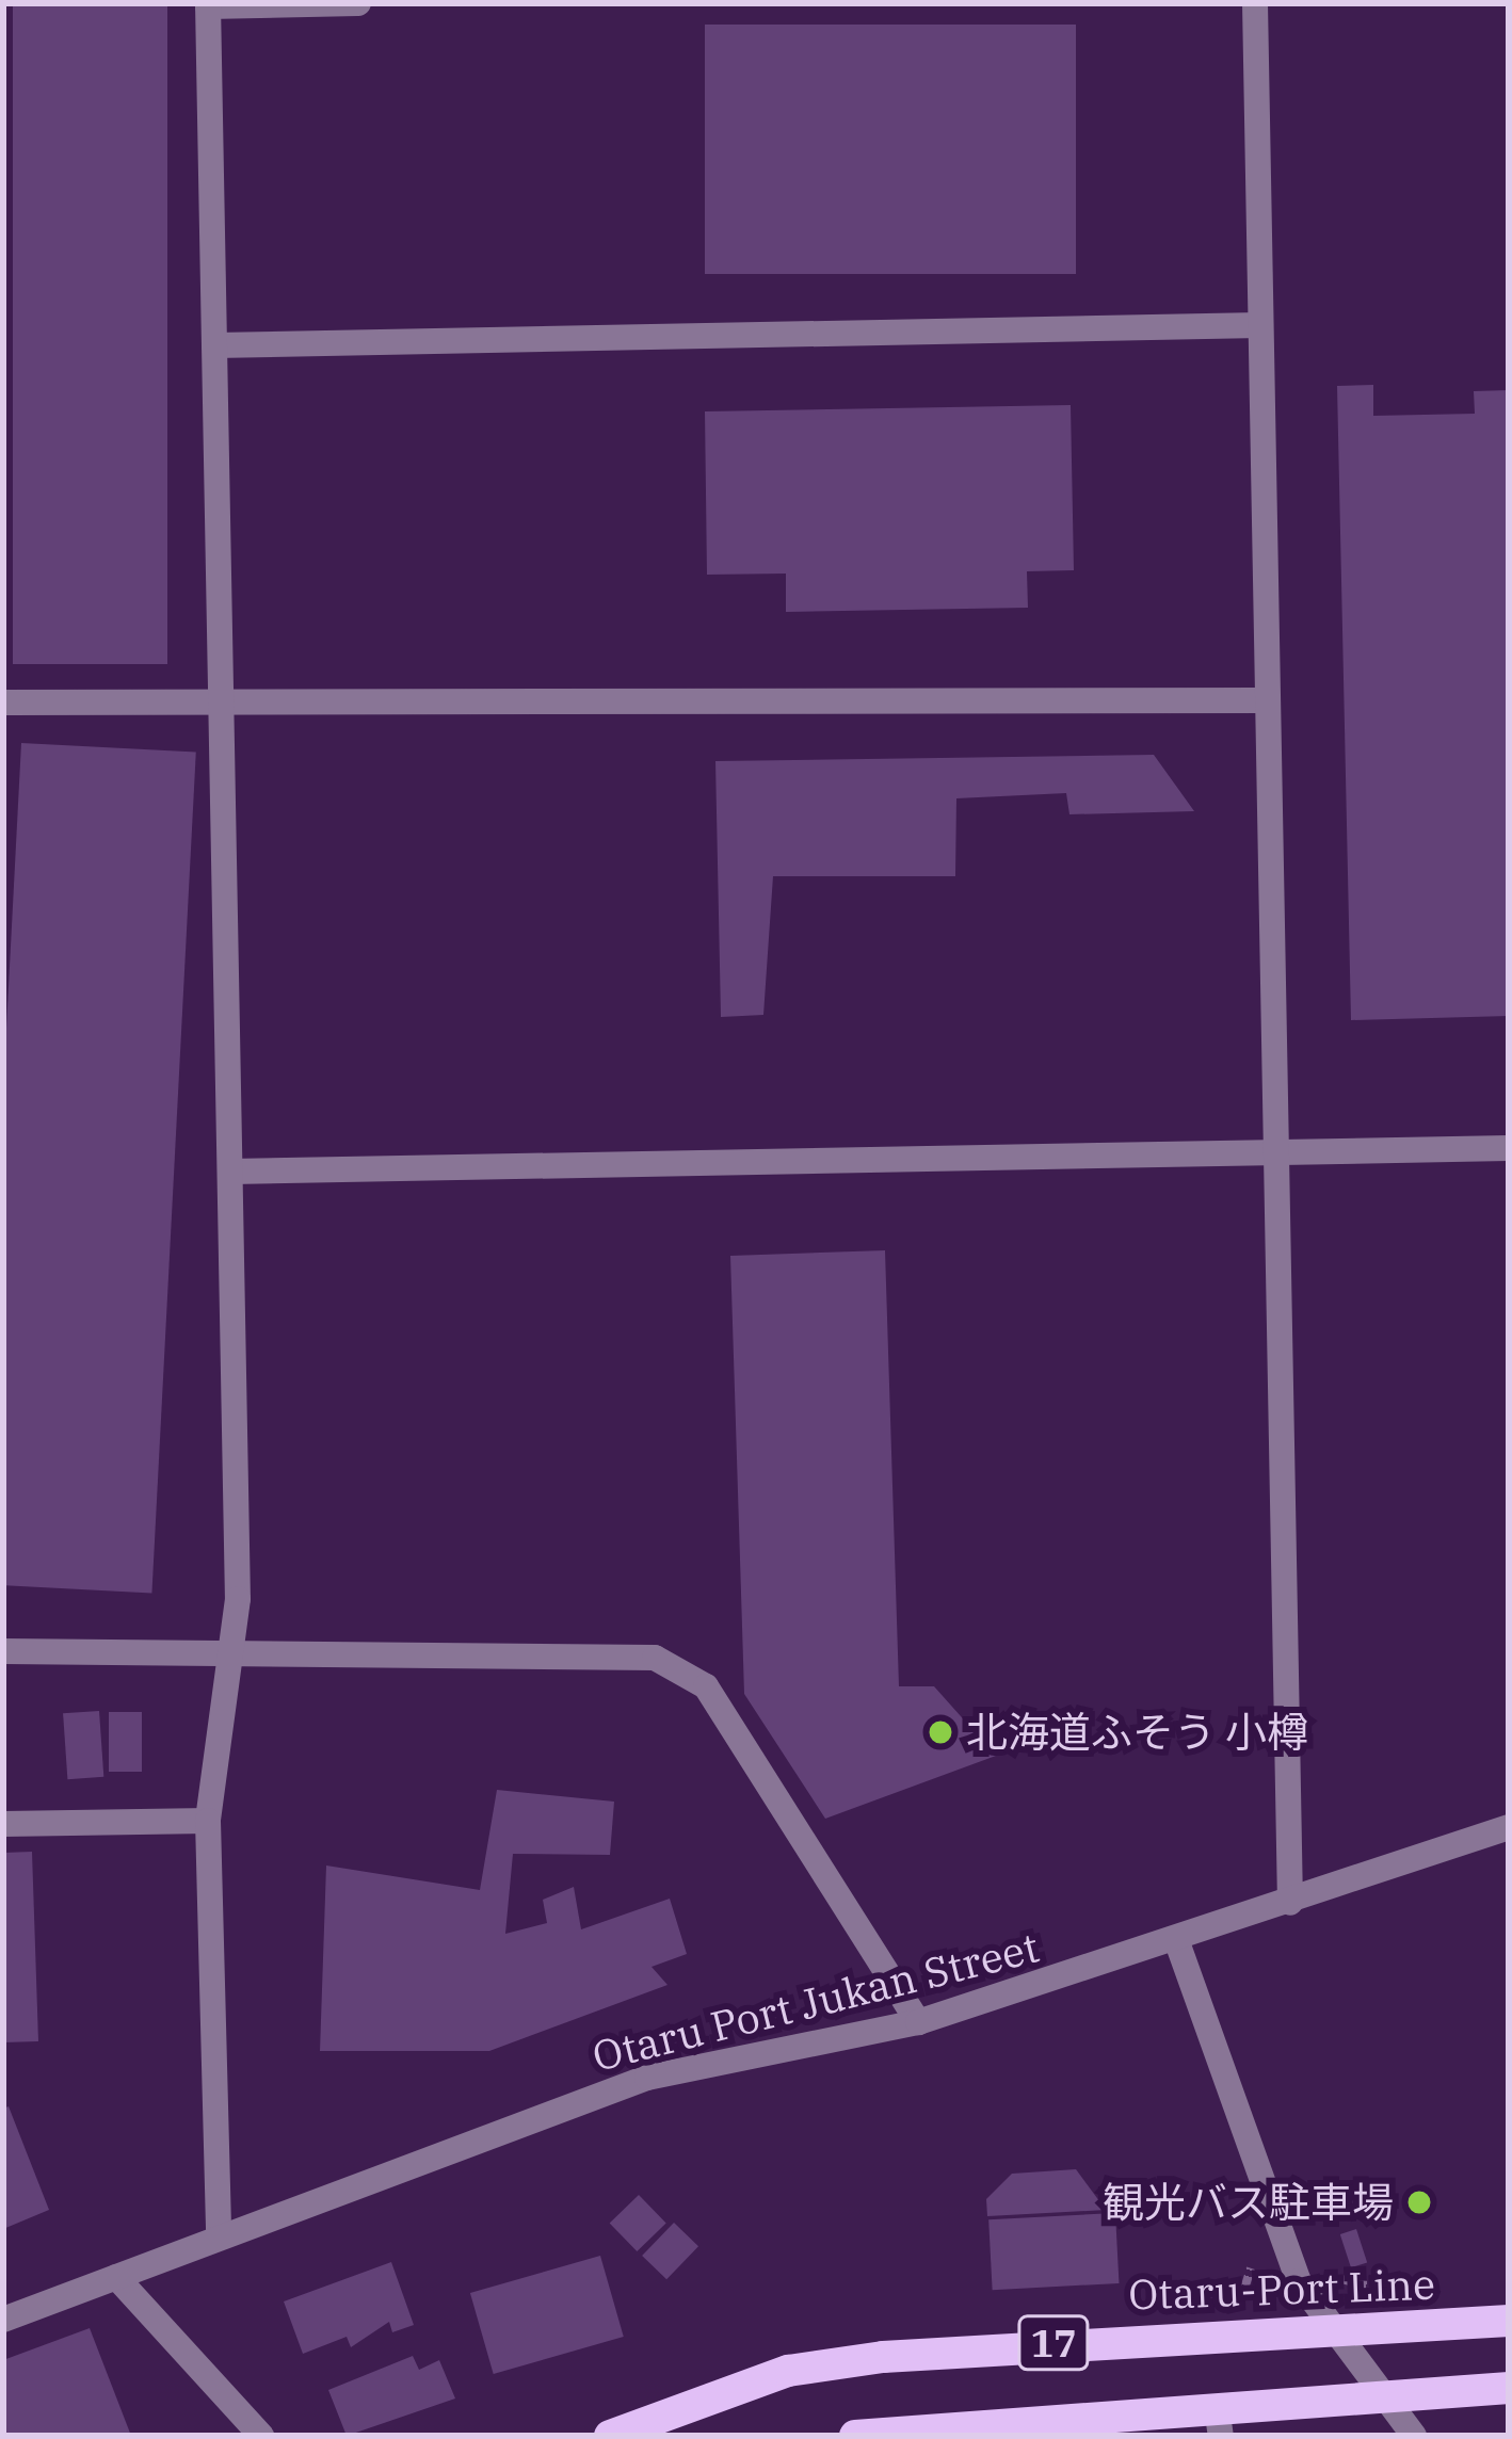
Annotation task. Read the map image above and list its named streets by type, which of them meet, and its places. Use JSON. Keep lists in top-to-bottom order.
{
  "streets": {
    "main road": ["Otaru-Port Line", "17"],
    "street": ["Otaru Port Jukan Street"]
  },
  "places": ["北海道ふそう 小樽", "観光バス駐車場"]
}
